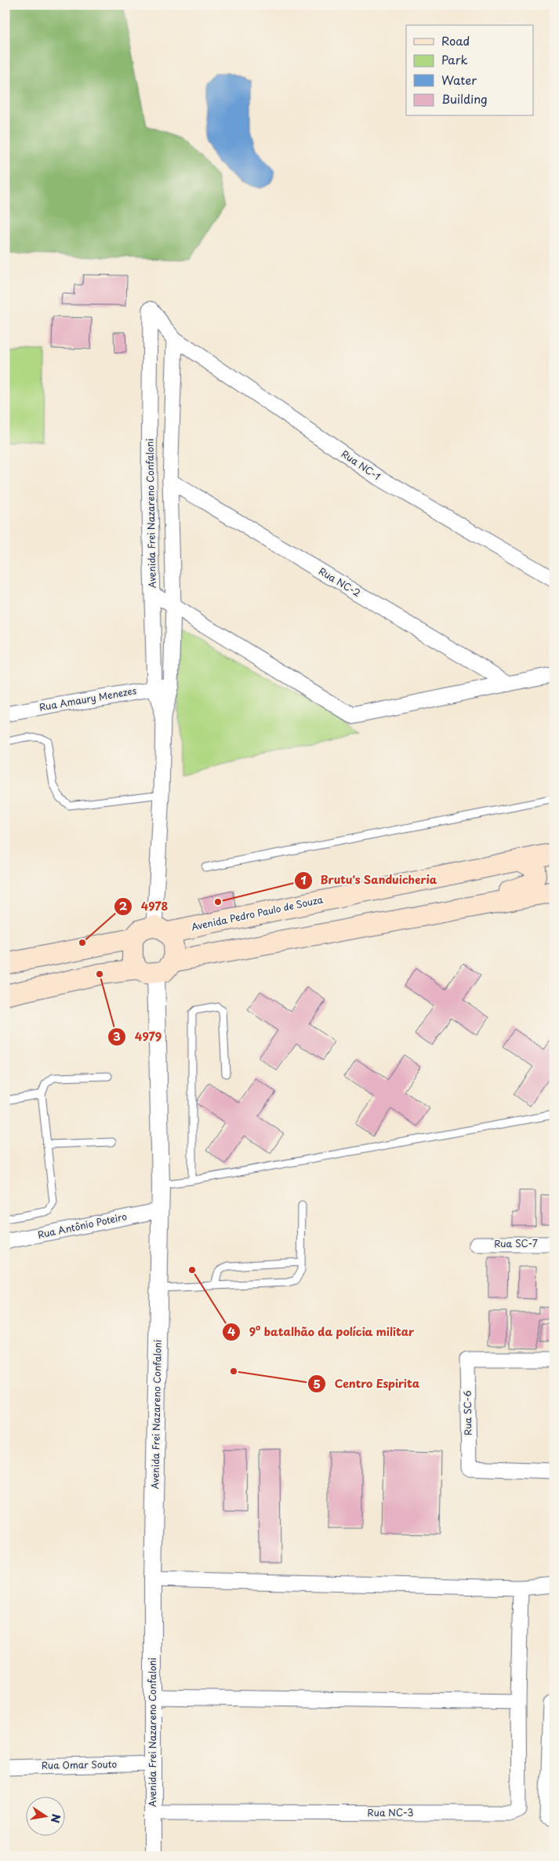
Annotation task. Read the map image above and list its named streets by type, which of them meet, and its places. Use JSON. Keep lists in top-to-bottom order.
{
  "streets": {
    "main road": ["Avenida Pedro Paulo de Souza"],
    "street": [
      "Rua NC-1",
      "Avenida Frei Nazareno Confaloni",
      "Rua NC-2",
      "Rua Amaury Menezes",
      "Rua Antônio Poteiro",
      "Rua SC-7",
      "Rua SC-6",
      "Rua Omar Souto",
      "Rua NC-3"
    ]
  },
  "crossings": [
    ["Rua NC-1", "Avenida Frei Nazareno Confaloni"],
    ["Avenida Frei Nazareno Confaloni", "Rua NC-2"],
    ["Avenida Frei Nazareno Confaloni", "Rua Amaury Menezes"],
    ["Avenida Frei Nazareno Confaloni", "Avenida Pedro Paulo de Souza"],
    ["Avenida Frei Nazareno Confaloni", "Rua Antônio Poteiro"],
    ["Avenida Frei Nazareno Confaloni", "Rua Omar Souto"],
    ["Avenida Frei Nazareno Confaloni", "Rua NC-3"]
  ],
  "places": [
    "Brutu's Sanduicheria",
    "4978",
    "4979",
    "9º batalhão da polícia militar",
    "Centro Espirita"
  ],
  "legend": [
    "Road",
    "Park",
    "Water",
    "Building"
  ],
  "north": "right"
}
